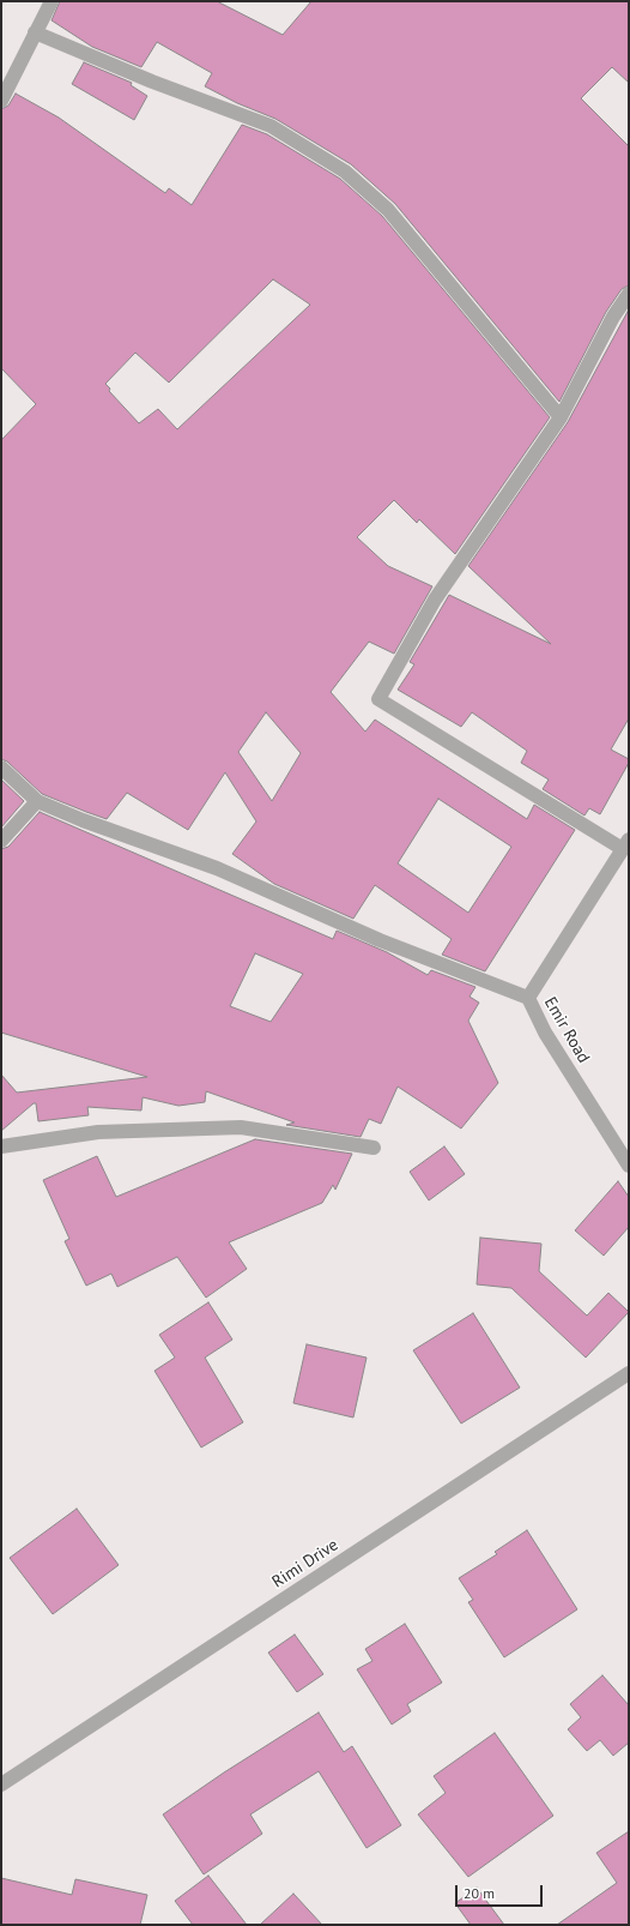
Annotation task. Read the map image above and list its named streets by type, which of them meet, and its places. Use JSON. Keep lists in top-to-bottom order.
{
  "streets": {
    "street": ["Emir Road", "Rimi Drive"]
  },
  "scale_bar": "20 m"
}
